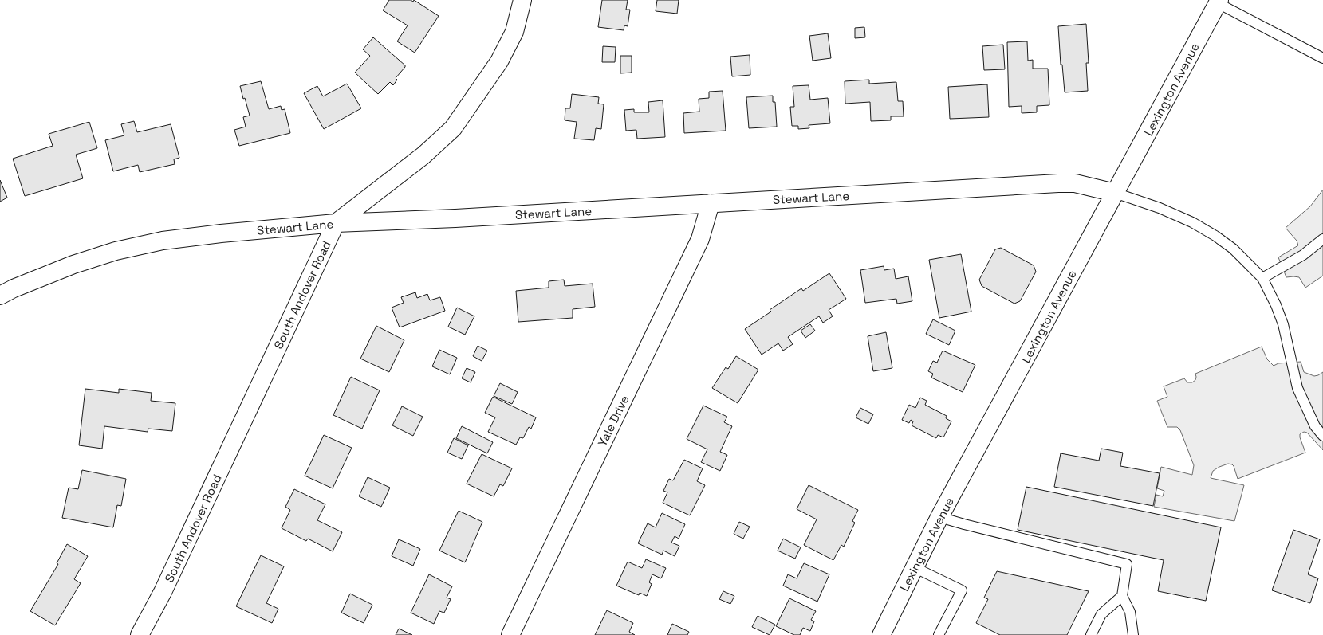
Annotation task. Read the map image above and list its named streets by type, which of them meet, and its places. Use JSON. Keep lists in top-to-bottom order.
{
  "streets": {
    "street": [
      "Lexington Avenue",
      "Stewart Lane",
      "South Andover Road",
      "Yale Drive"
    ]
  },
  "crossings": [
    ["Lexington Avenue", "Stewart Lane"],
    ["Stewart Lane", "South Andover Road"],
    ["Stewart Lane", "Yale Drive"]
  ]
}
